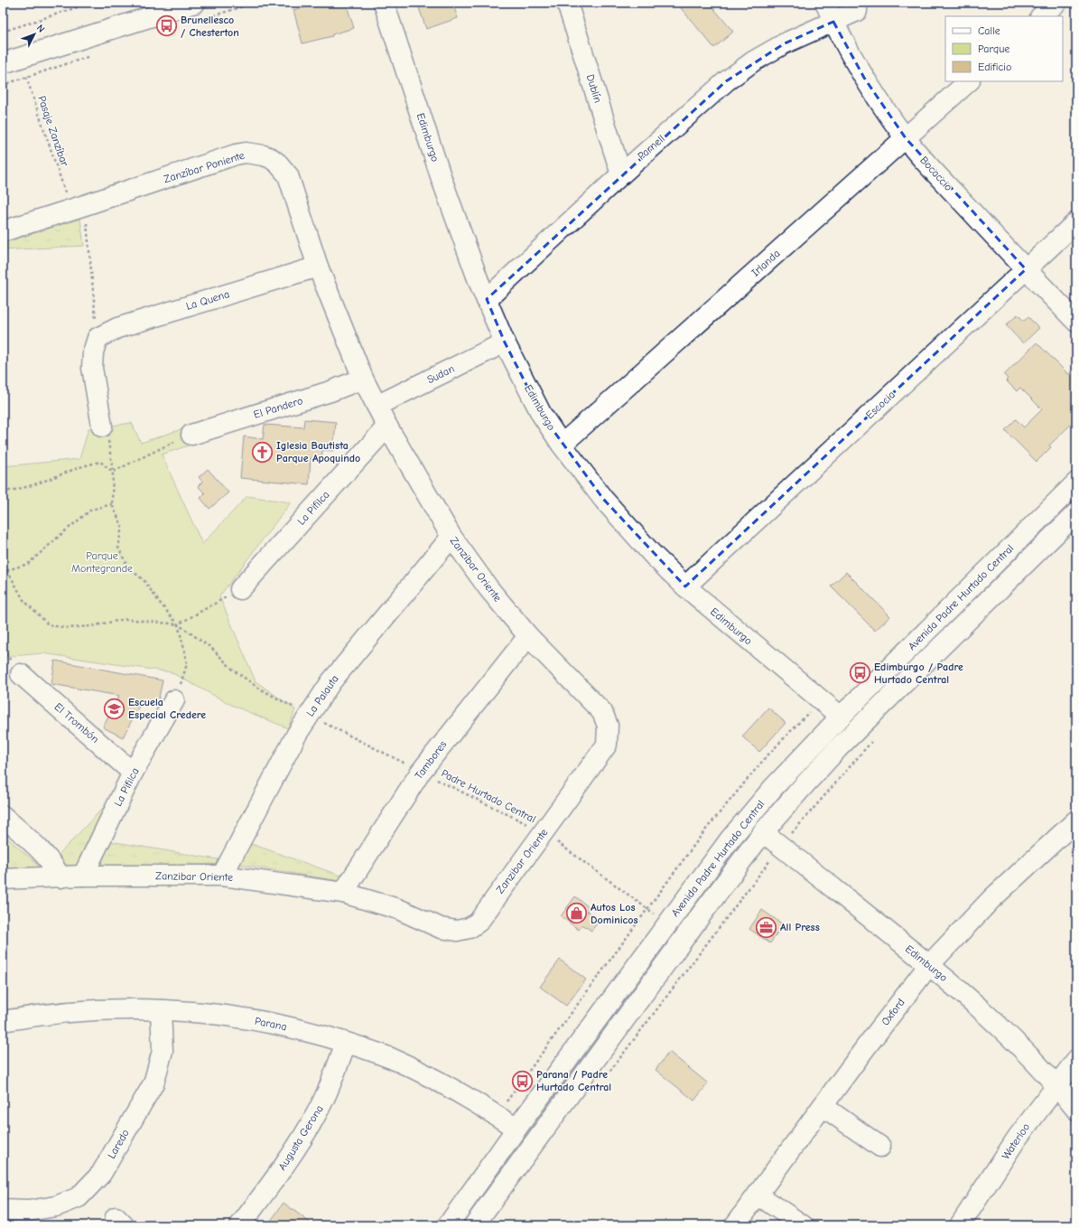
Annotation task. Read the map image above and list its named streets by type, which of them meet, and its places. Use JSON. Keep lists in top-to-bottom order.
{
  "streets": {
    "street": [
      "Dublín",
      "Edimburgo",
      "Parnell",
      "Zanzíbar Poniente",
      "Bocaccio",
      "Irlanda",
      "La Quena",
      "Sudan",
      "Escocia",
      "El Pandero",
      "La Pifilca",
      "Zanzibar Oriente",
      "Avenida Padre Hurtado Central",
      "La Palauta",
      "El Trombón",
      "Tambores",
      "Oxford",
      "Parana",
      "Augusta Gerona",
      "Waterloo",
      "Laredo"
    ],
    "path": ["Pasaje Zanzíbar", "Padre Hurtado Central"]
  },
  "crossings": [
    ["Dublín", "Parnell"],
    ["Pasaje Zanzíbar", "Zanzíbar Poniente"],
    ["Edimburgo", "Parnell"],
    ["Edimburgo", "Irlanda"],
    ["Edimburgo", "Sudan"],
    ["Edimburgo", "Escocia"],
    ["Edimburgo", "Avenida Padre Hurtado Central"],
    ["Edimburgo", "Oxford"],
    ["Edimburgo", "Waterloo"],
    ["Parnell", "Bocaccio"],
    ["Zanzíbar Poniente", "La Quena"],
    ["Zanzíbar Poniente", "Sudan"],
    ["Zanzíbar Poniente", "El Pandero"],
    ["Zanzíbar Poniente", "Zanzibar Oriente"],
    ["Bocaccio", "Irlanda"],
    ["Bocaccio", "Escocia"],
    ["Sudan", "Zanzibar Oriente"],
    ["La Pifilca", "Zanzibar Oriente"],
    ["La Pifilca", "El Trombón"],
    ["Zanzibar Oriente", "La Palauta"],
    ["Zanzibar Oriente", "Tambores"],
    ["Zanzibar Oriente", "Padre Hurtado Central"],
    ["Avenida Padre Hurtado Central", "Padre Hurtado Central"],
    ["Avenida Padre Hurtado Central", "Parana"],
    ["La Palauta", "Padre Hurtado Central"],
    ["Tambores", "Padre Hurtado Central"],
    ["Parana", "Augusta Gerona"],
    ["Parana", "Laredo"]
  ],
  "parks": ["Parque Montegrande"],
  "places": {
    "bus stop": ["Brunellesco / Chesterton", "Edimburgo / Padre Hurtado Central", "Parana / Padre Hurtado Central"],
    "church": ["Iglesia Bautista Parque Apoquindo"],
    "school or university": ["Escuela Especial Credere"],
    "shop": ["Autos Los Dominicos"],
    "office": ["All Press"]
  },
  "legend": ["Calle", "Parque", "Edificio"],
  "north": "top right"
}
